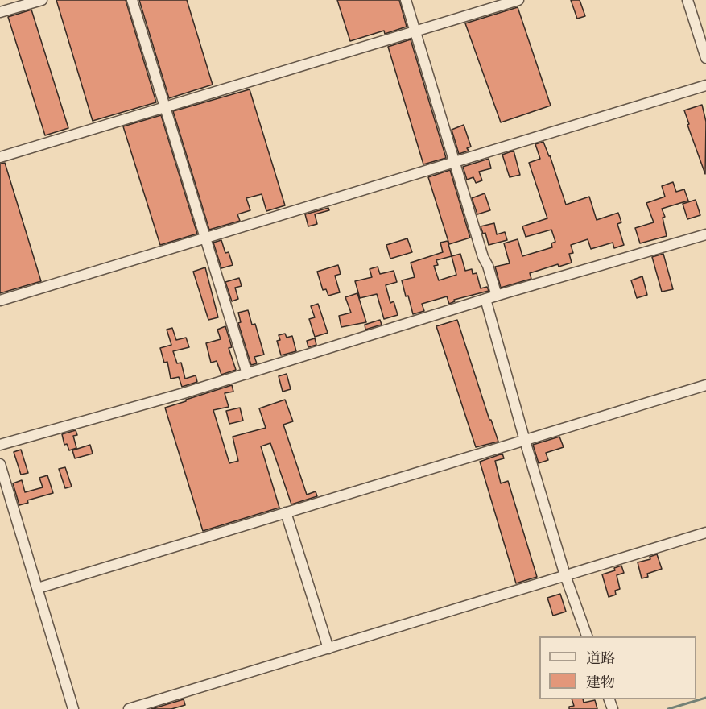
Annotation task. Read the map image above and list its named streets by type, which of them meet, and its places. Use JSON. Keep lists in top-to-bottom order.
{
  "legend": ["道路", "建物"]
}
